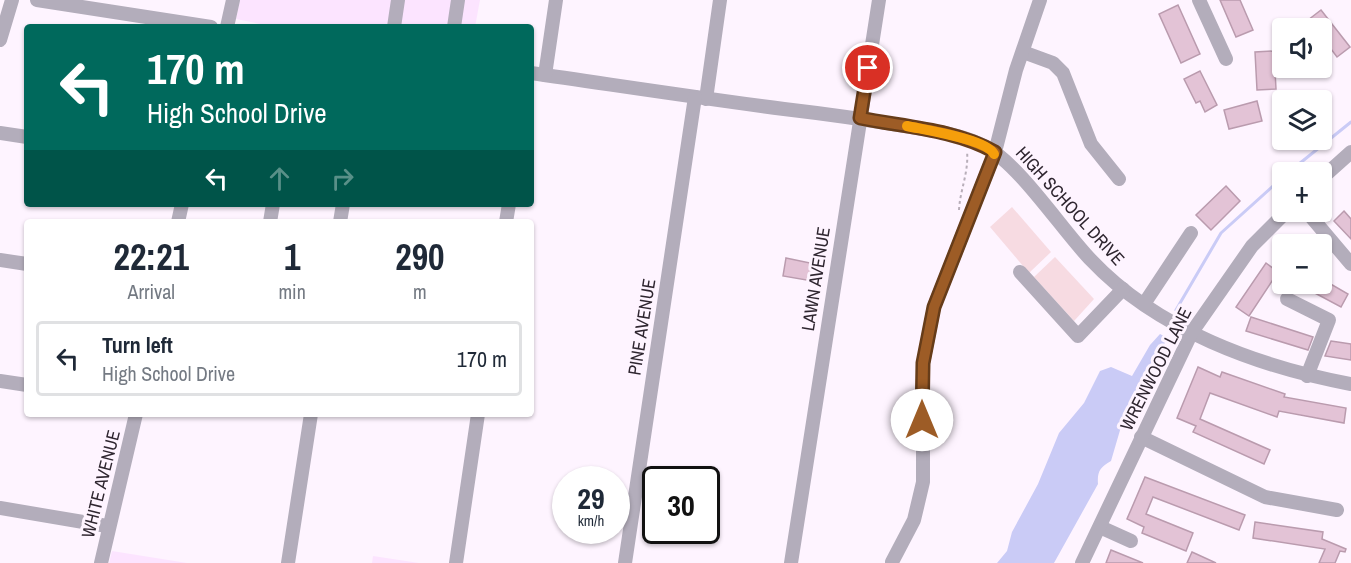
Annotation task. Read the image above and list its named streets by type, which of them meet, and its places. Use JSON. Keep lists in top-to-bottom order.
{
  "streets": {
    "street": [
      "HIGH SCHOOL DRIVE",
      "LAWN AVENUE",
      "PINE AVENUE",
      "WRENWOOD LANE",
      "WHITE AVENUE"
    ]
  },
  "crossings": [
    ["HIGH SCHOOL DRIVE", "LAWN AVENUE"],
    ["HIGH SCHOOL DRIVE", "PINE AVENUE"],
    ["HIGH SCHOOL DRIVE", "WRENWOOD LANE"]
  ],
  "page": {
    "map_buttons": ["+", "−"],
    "turn": ["170 m", "High School Drive"],
    "eta": [
      "22:21",
      "Arrival",
      "1",
      "min",
      "290",
      "m"
    ],
    "list": [
      {
        "name": "Turn left",
        "note": "High School Drive",
        "value": "170 m"
      }
    ],
    "speed": "29 km/h",
    "limit": "30"
  }
}
